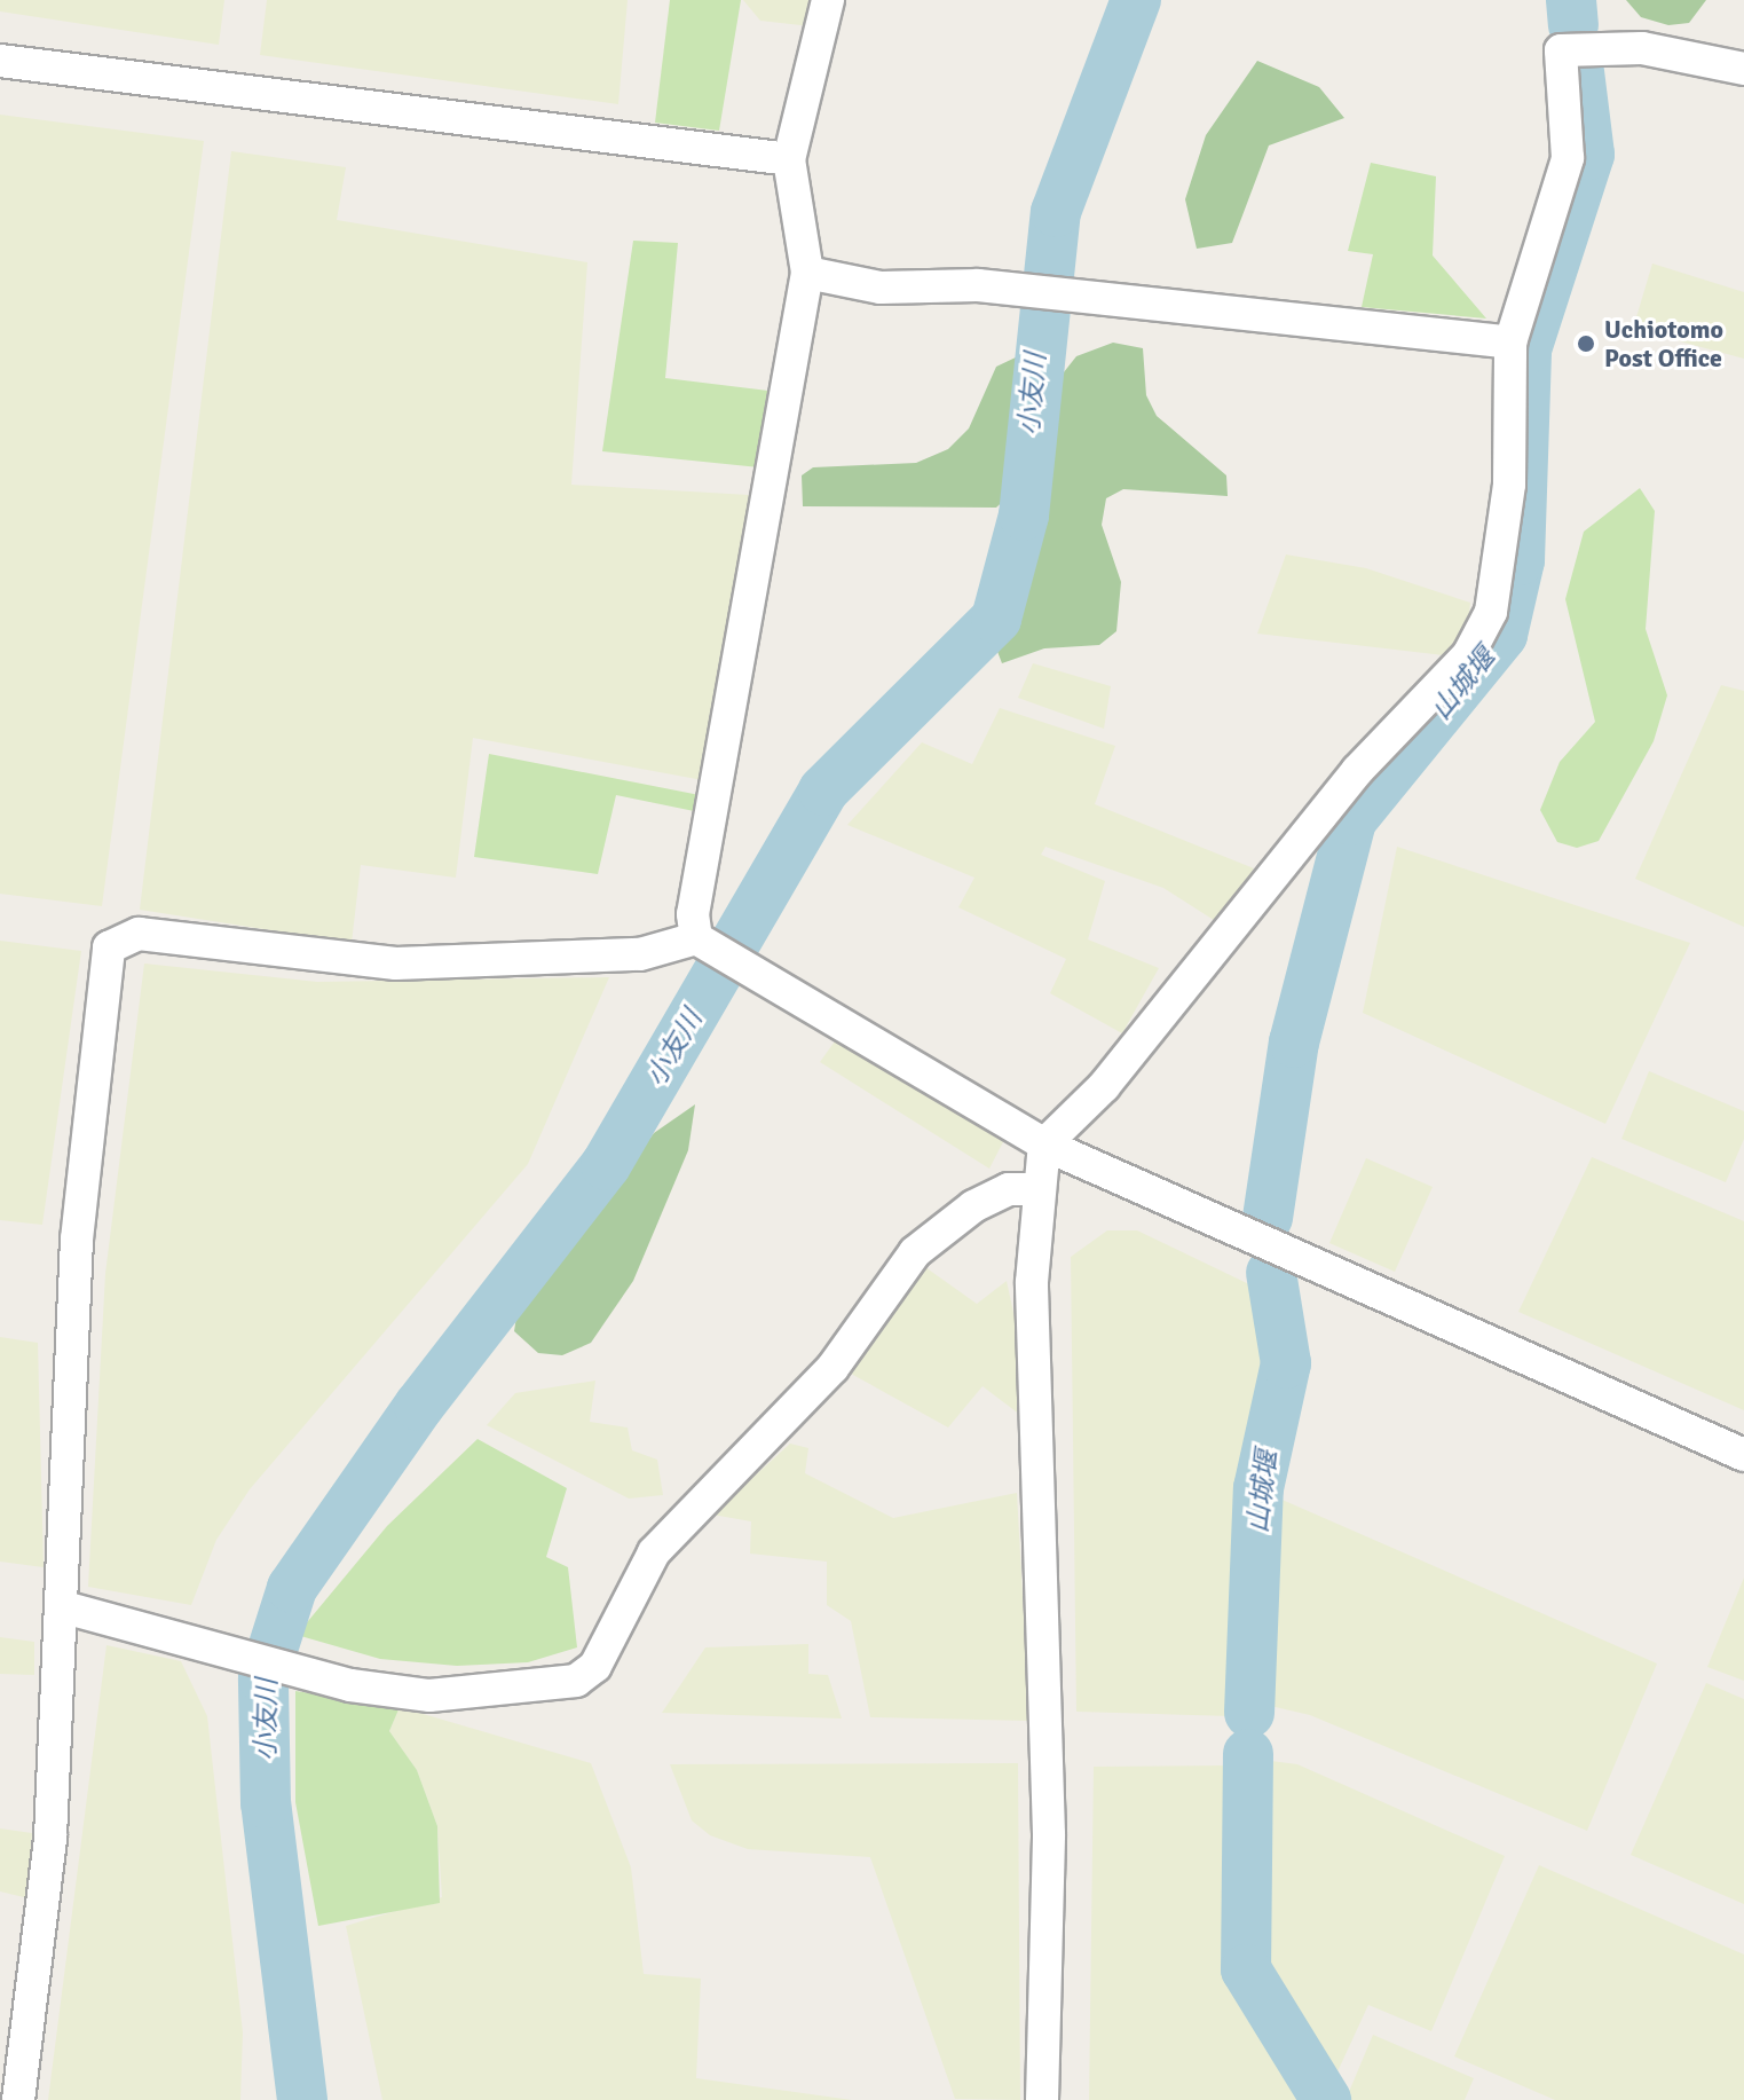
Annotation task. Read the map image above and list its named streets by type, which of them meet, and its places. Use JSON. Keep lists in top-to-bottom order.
{
  "water": ["小友川", "山城堰"],
  "places": ["Uchiotomo Post Office"]
}
